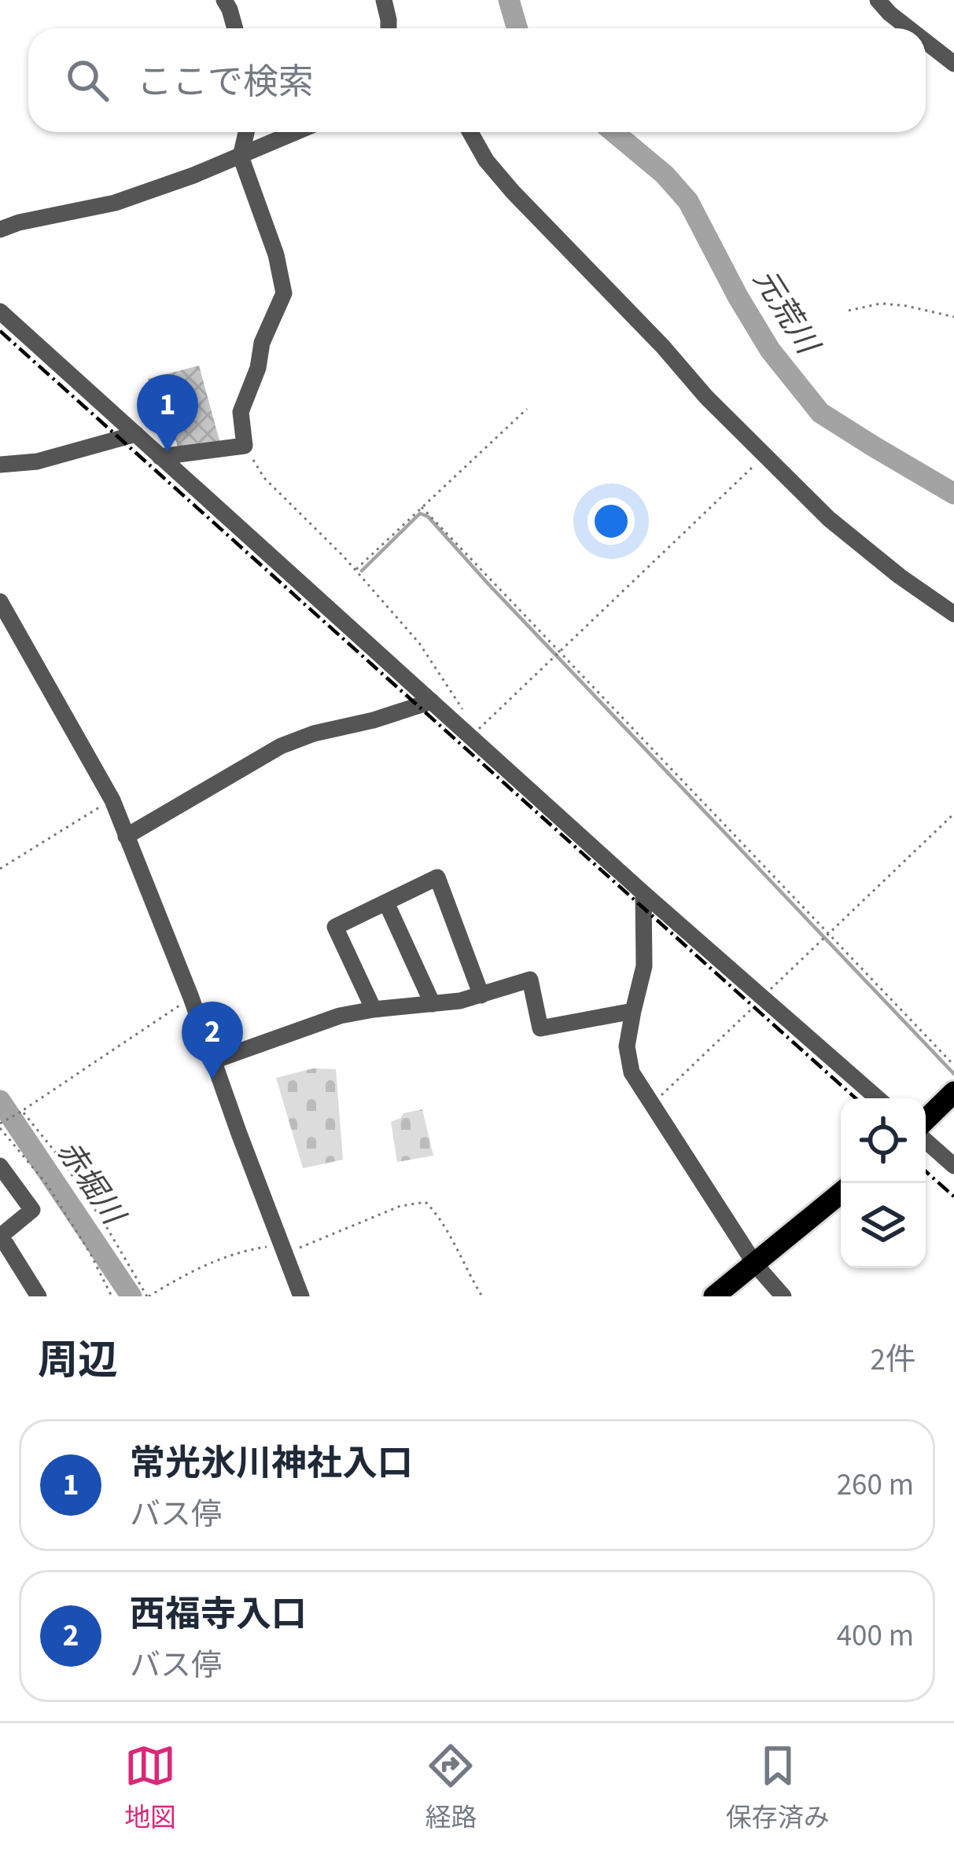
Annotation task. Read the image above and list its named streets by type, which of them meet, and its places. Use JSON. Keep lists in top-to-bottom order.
{
  "water": ["元荒川", "赤堀川"],
  "page": {
    "search": "ここで検索",
    "pins": ["1", "2"],
    "heading": ["周辺", "2件"],
    "list": [
      {
        "mark": "1",
        "name": "常光氷川神社入口",
        "note": "バス停",
        "value": "260 m"
      },
      {
        "mark": "2",
        "name": "西福寺入口",
        "note": "バス停",
        "value": "400 m"
      }
    ],
    "nav": ["地図", "経路", "保存済み"]
  }
}
